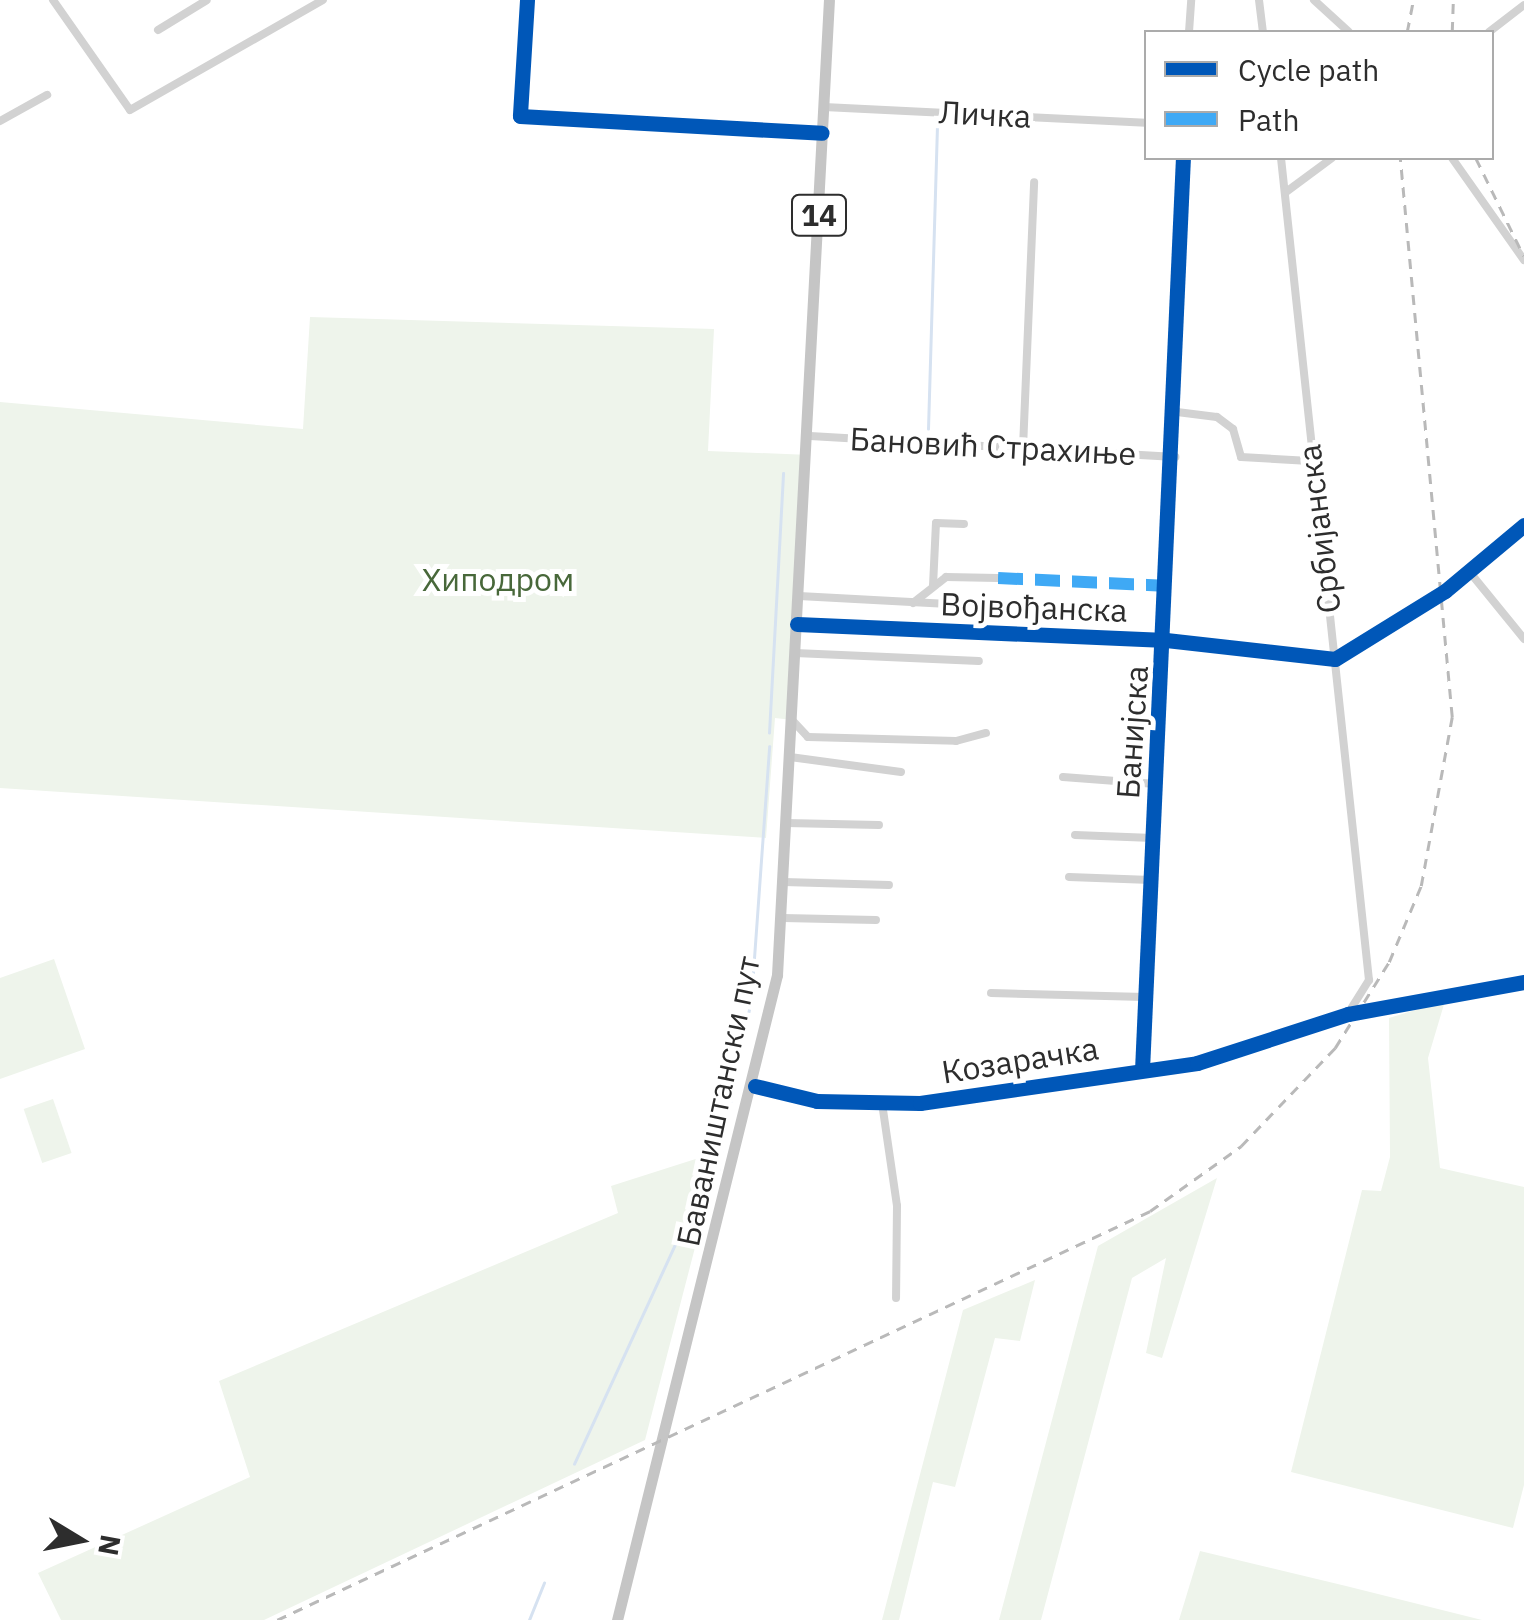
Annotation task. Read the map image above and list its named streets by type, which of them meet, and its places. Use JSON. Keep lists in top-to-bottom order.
{
  "streets": {
    "main road": ["14", "Баваништански пут"],
    "street": [
      "Личка",
      "Бановић Страхиње",
      "Србијанска",
      "Војвођанска",
      "Банијска",
      "Козарачка"
    ]
  },
  "crossings": [
    ["Личка", "Баваништански пут"],
    ["Бановић Страхиње", "Банијска"],
    ["Бановић Страхиње", "Баваништански пут"],
    ["Србијанска", "Војвођанска"],
    ["Србијанска", "Козарачка"],
    ["Војвођанска", "Банијска"],
    ["Војвођанска", "Баваништански пут"],
    ["Банијска", "Козарачка"],
    ["Козарачка", "Баваништански пут"]
  ],
  "parks": ["Хиподром"],
  "legend": ["Cycle path", "Path"],
  "north": "right"
}
